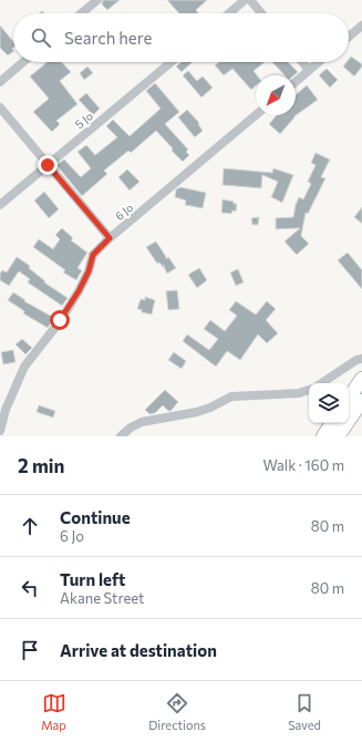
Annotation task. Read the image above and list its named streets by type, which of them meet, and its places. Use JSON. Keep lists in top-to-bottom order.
{
  "streets": {
    "street": ["５Jo", "6 Jo"]
  },
  "north": "bottom left",
  "page": {
    "search": "Search here",
    "heading": ["2 min", "Walk · 160 m"],
    "list": [
      ["Continue", "6 Jo", "80 m"],
      ["Turn left", "Akane Street", "80 m"],
      "Arrive at destination"
    ],
    "nav": ["Map", "Directions", "Saved"]
  }
}
